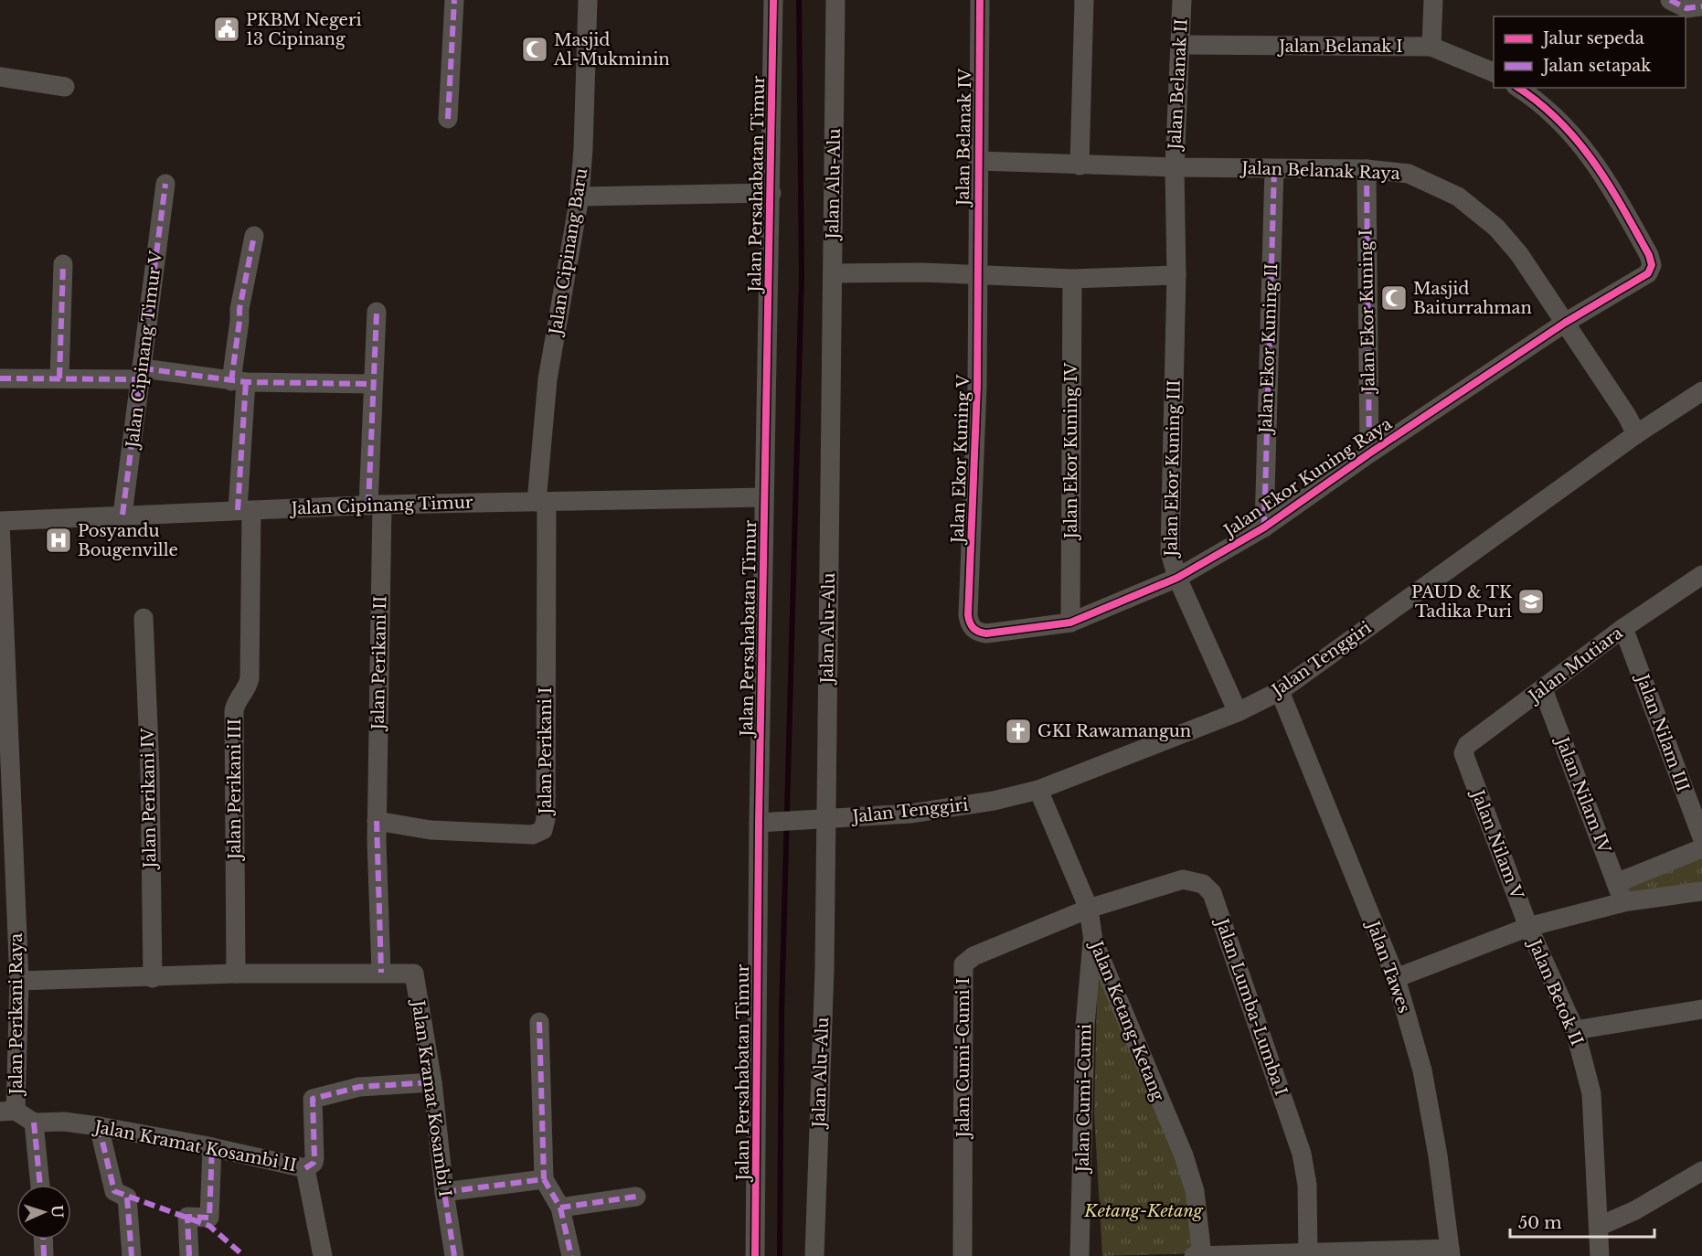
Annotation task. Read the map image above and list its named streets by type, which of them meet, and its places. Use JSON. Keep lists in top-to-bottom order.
{
  "streets": {
    "street": [
      "Jalan Belanak I",
      "Jalan Belanak II",
      "Jalan Belanak IV",
      "Jalan Belanak Raya",
      "Jalan Persahabatan Timur",
      "Jalan Alu-Alu",
      "Jalan Cipinang Baru",
      "Jalan Ekor Kuning I",
      "Jalan Ekor Kuning II",
      "Jalan Cipinang Timur V",
      "Jalan Ekor Kuning IV",
      "Jalan Ekor Kuning V",
      "Jalan Ekor Kuning III",
      "Jalan Ekor Kuning Raya",
      "Jalan Cipinang Timur",
      "Jalan Tenggiri",
      "Jalan Perikani II",
      "Jalan Mutiara",
      "Jalan Nilam III",
      "Jalan Perikani I",
      "Jalan Perikani III",
      "Jalan Nilam IV",
      "Jalan Perikani IV",
      "Jalan Nilam V",
      "Jalan Tawes",
      "Jalan Betok II",
      "Jalan Lumba-Lumba I",
      "Jalan Perikani Raya",
      "Jalan Ketang-Ketang",
      "Jalan Cumi-Cumi I",
      "Jalan Cumi-Cumi",
      "Jalan Kramat Kosambi I",
      "Jalan Kramat Kosambi II"
    ]
  },
  "crossings": [
    ["Jalan Belanak I", "Jalan Belanak II"],
    ["Jalan Belanak II", "Jalan Belanak Raya"],
    ["Jalan Belanak II", "Jalan Ekor Kuning III"],
    ["Jalan Belanak IV", "Jalan Belanak Raya"],
    ["Jalan Belanak IV", "Jalan Ekor Kuning V"],
    ["Jalan Belanak Raya", "Jalan Ekor Kuning I"],
    ["Jalan Belanak Raya", "Jalan Ekor Kuning II"],
    ["Jalan Belanak Raya", "Jalan Ekor Kuning III"],
    ["Jalan Belanak Raya", "Jalan Ekor Kuning Raya"],
    ["Jalan Belanak Raya", "Jalan Tenggiri"],
    ["Jalan Persahabatan Timur", "Jalan Cipinang Timur"],
    ["Jalan Persahabatan Timur", "Jalan Tenggiri"],
    ["Jalan Alu-Alu", "Jalan Tenggiri"],
    ["Jalan Cipinang Baru", "Jalan Cipinang Timur"],
    ["Jalan Cipinang Baru", "Jalan Perikani I"],
    ["Jalan Ekor Kuning I", "Jalan Ekor Kuning Raya"],
    ["Jalan Ekor Kuning II", "Jalan Ekor Kuning Raya"],
    ["Jalan Cipinang Timur V", "Jalan Cipinang Timur"],
    ["Jalan Ekor Kuning IV", "Jalan Ekor Kuning Raya"],
    ["Jalan Ekor Kuning V", "Jalan Ekor Kuning Raya"],
    ["Jalan Ekor Kuning III", "Jalan Ekor Kuning Raya"],
    ["Jalan Ekor Kuning III", "Jalan Tenggiri"],
    ["Jalan Cipinang Timur", "Jalan Perikani II"],
    ["Jalan Cipinang Timur", "Jalan Perikani I"],
    ["Jalan Cipinang Timur", "Jalan Perikani III"],
    ["Jalan Cipinang Timur", "Jalan Perikani Raya"],
    ["Jalan Tenggiri", "Jalan Tawes"],
    ["Jalan Tenggiri", "Jalan Ketang-Ketang"],
    ["Jalan Perikani II", "Jalan Perikani I"],
    ["Jalan Perikani II", "Jalan Kramat Kosambi I"],
    ["Jalan Mutiara", "Jalan Nilam III"],
    ["Jalan Mutiara", "Jalan Nilam IV"],
    ["Jalan Mutiara", "Jalan Nilam V"],
    ["Jalan Nilam V", "Jalan Betok II"],
    ["Jalan Lumba-Lumba I", "Jalan Ketang-Ketang"],
    ["Jalan Lumba-Lumba I", "Jalan Cumi-Cumi I"],
    ["Jalan Ketang-Ketang", "Jalan Cumi-Cumi I"],
    ["Jalan Ketang-Ketang", "Jalan Cumi-Cumi"]
  ],
  "parks": ["Ketang-Ketang"],
  "places": {
    "public building": ["PKBM Negeri 13 Cipinang"],
    "mosque": ["Masjid Al-Mukminin", "Masjid Baiturrahman"],
    "hospital": ["Posyandu Bougenville"],
    "school or university": ["PAUD & TK Tadika Puri"],
    "church": ["GKI Rawamangun"]
  },
  "legend": ["Jalur sepeda", "Jalan setapak"],
  "scale_bar": "50 m",
  "north": "right"
}
